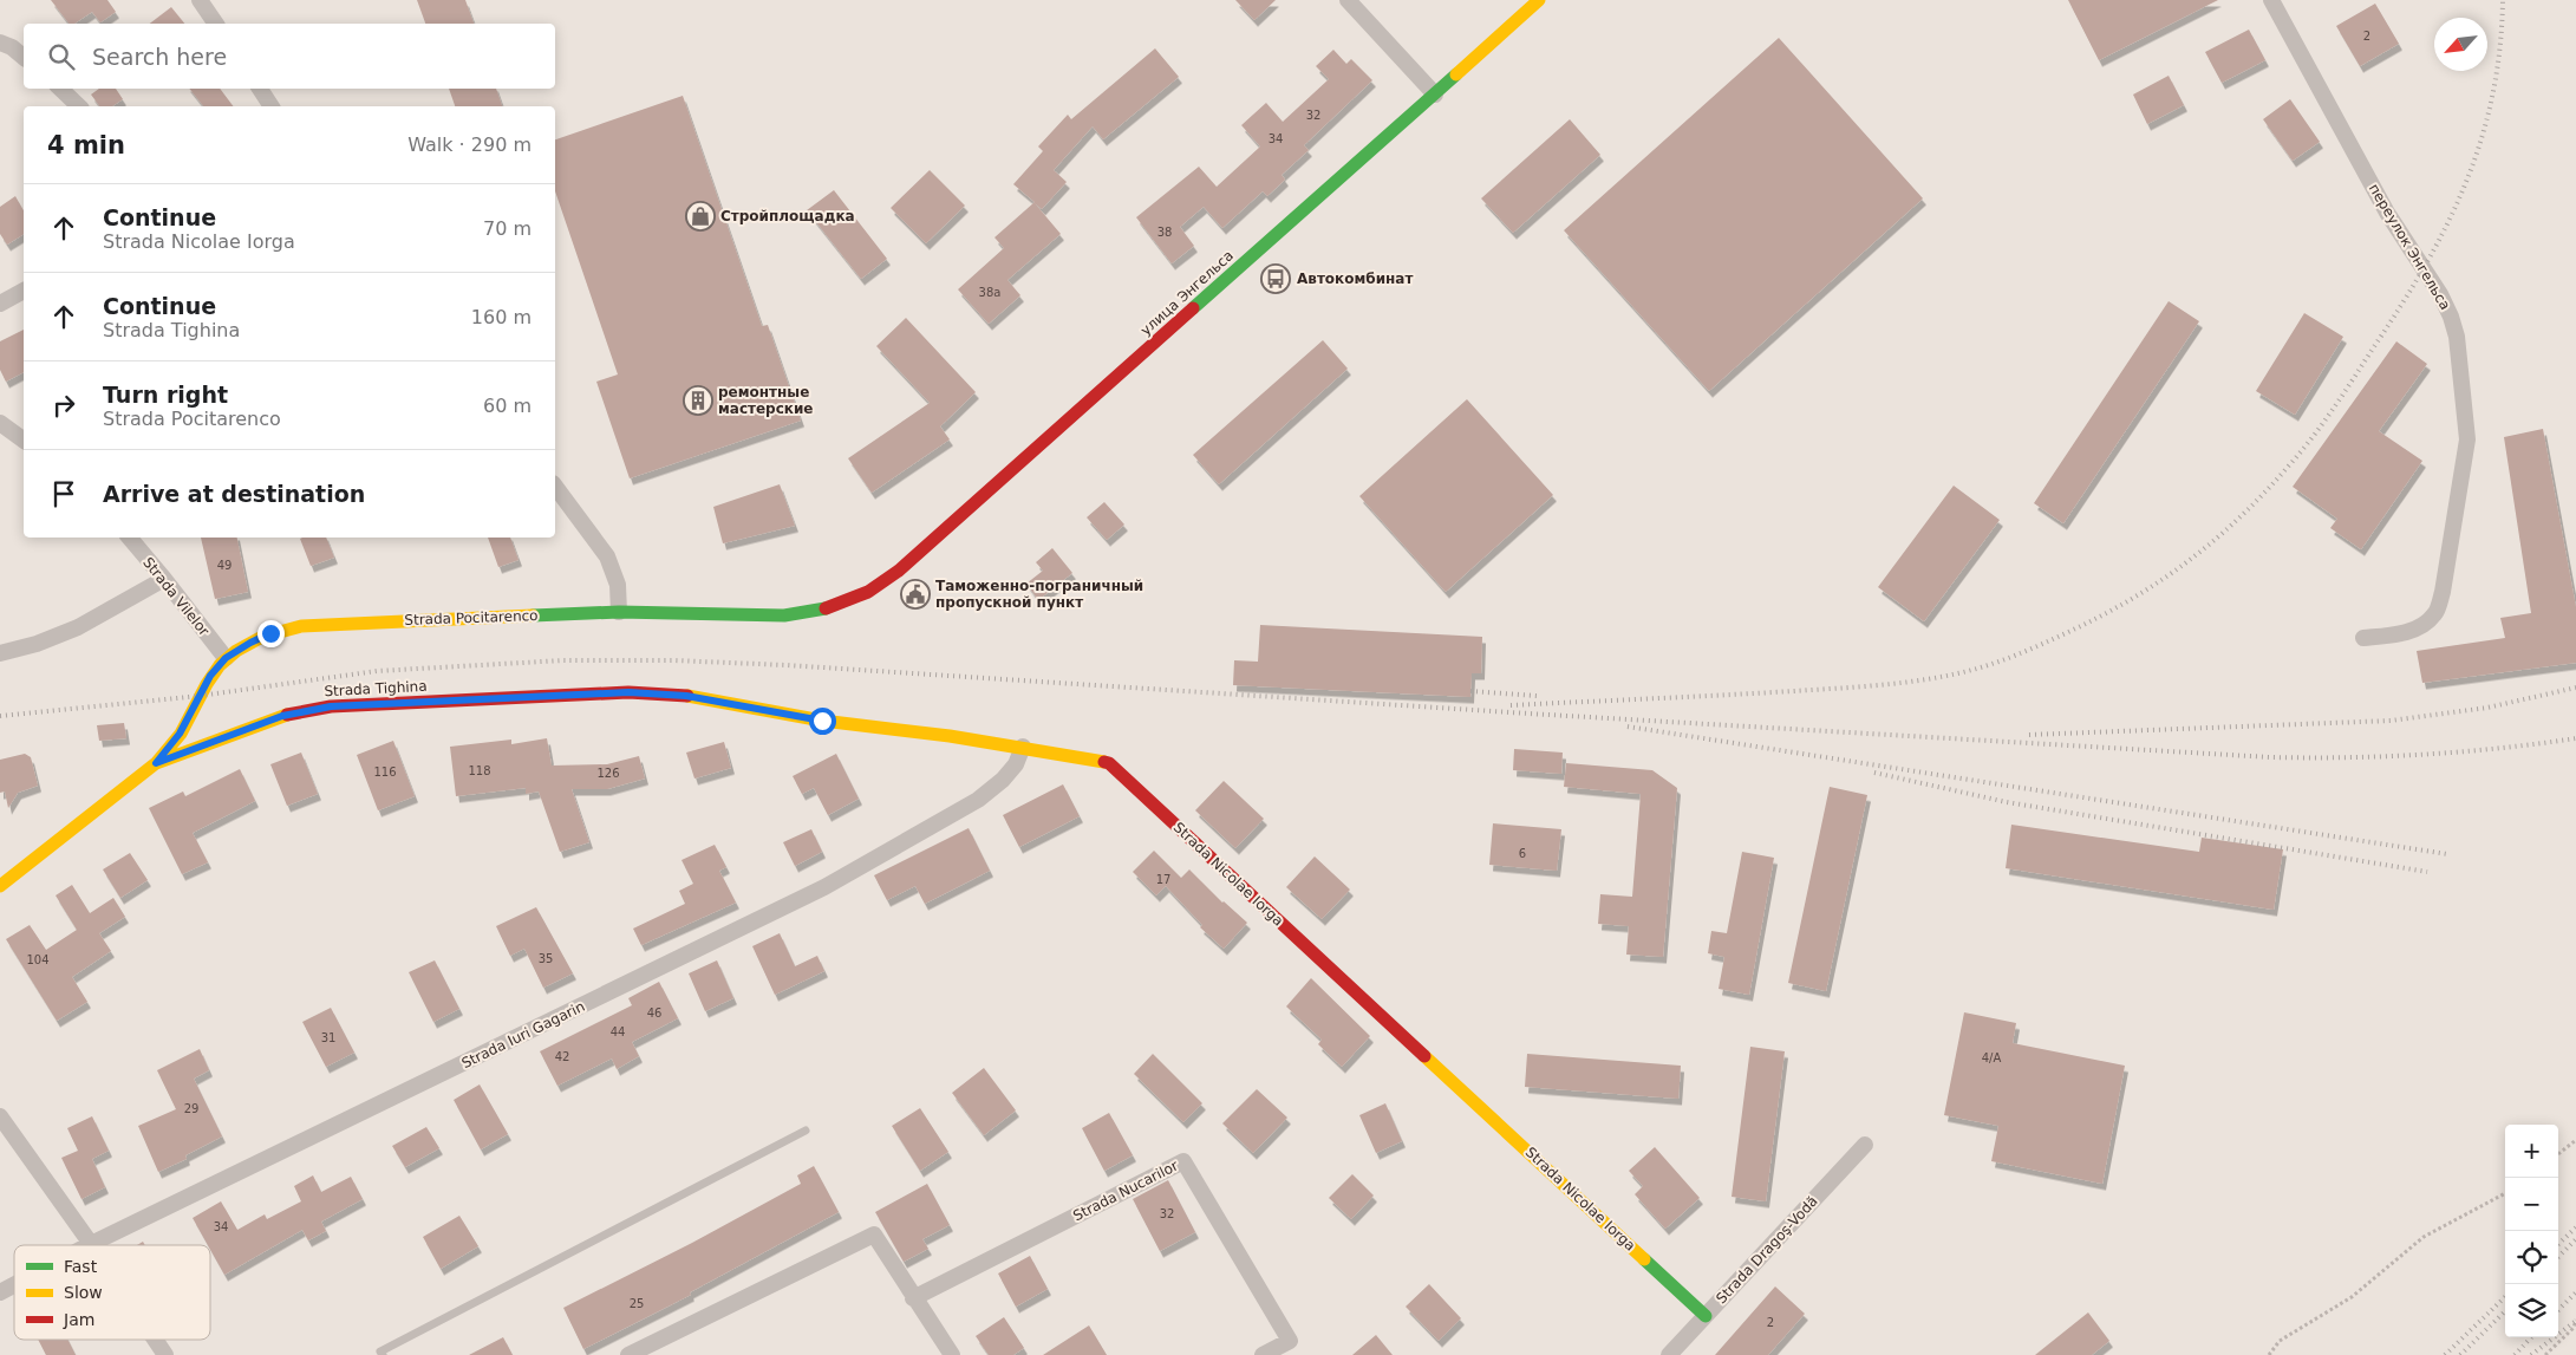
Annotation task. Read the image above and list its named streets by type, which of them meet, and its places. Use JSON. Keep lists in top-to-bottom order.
{
  "streets": {
    "street": [
      "переулок Энгельса",
      "улица Энгельса",
      "Strada Vilelor",
      "Strada Pocitarenco",
      "Strada Tighina",
      "Strada Nicolae Iorga",
      "Strada Iuri Gagarin",
      "Strada Nucarilor",
      "Strada Dragoş-Vodă"
    ]
  },
  "crossings": [
    ["улица Энгельса", "Strada Pocitarenco"],
    ["Strada Vilelor", "Strada Pocitarenco"],
    ["Strada Pocitarenco", "Strada Tighina"],
    ["Strada Tighina", "Strada Nicolae Iorga"],
    ["Strada Nicolae Iorga", "Strada Iuri Gagarin"],
    ["Strada Nicolae Iorga", "Strada Dragoş-Vodă"]
  ],
  "places": {
    "shop": ["Стройплощадка"],
    "bus stop": ["Автокомбинат"],
    "building": ["ремонтные мастерские"],
    "public building": ["Таможенно-пограничный пропускной пункт"]
  },
  "house_numbers": [
    "2",
    "32",
    "34",
    "38",
    "38а",
    "49",
    "118",
    "116",
    "126",
    "6",
    "17",
    "35",
    "104",
    "46",
    "44",
    "31",
    "42",
    "4/A",
    "29",
    "32",
    "34",
    "25",
    "2"
  ],
  "legend": ["Fast", "Slow", "Jam"],
  "north": "bottom left",
  "page": {
    "search": "Search here",
    "heading": ["4 min", "Walk · 290 m"],
    "list": [
      ["Continue", "Strada Nicolae Iorga", "70 m"],
      ["Continue", "Strada Tighina", "160 m"],
      ["Turn right", "Strada Pocitarenco", "60 m"],
      "Arrive at destination"
    ],
    "map_buttons": ["+", "−"]
  }
}
